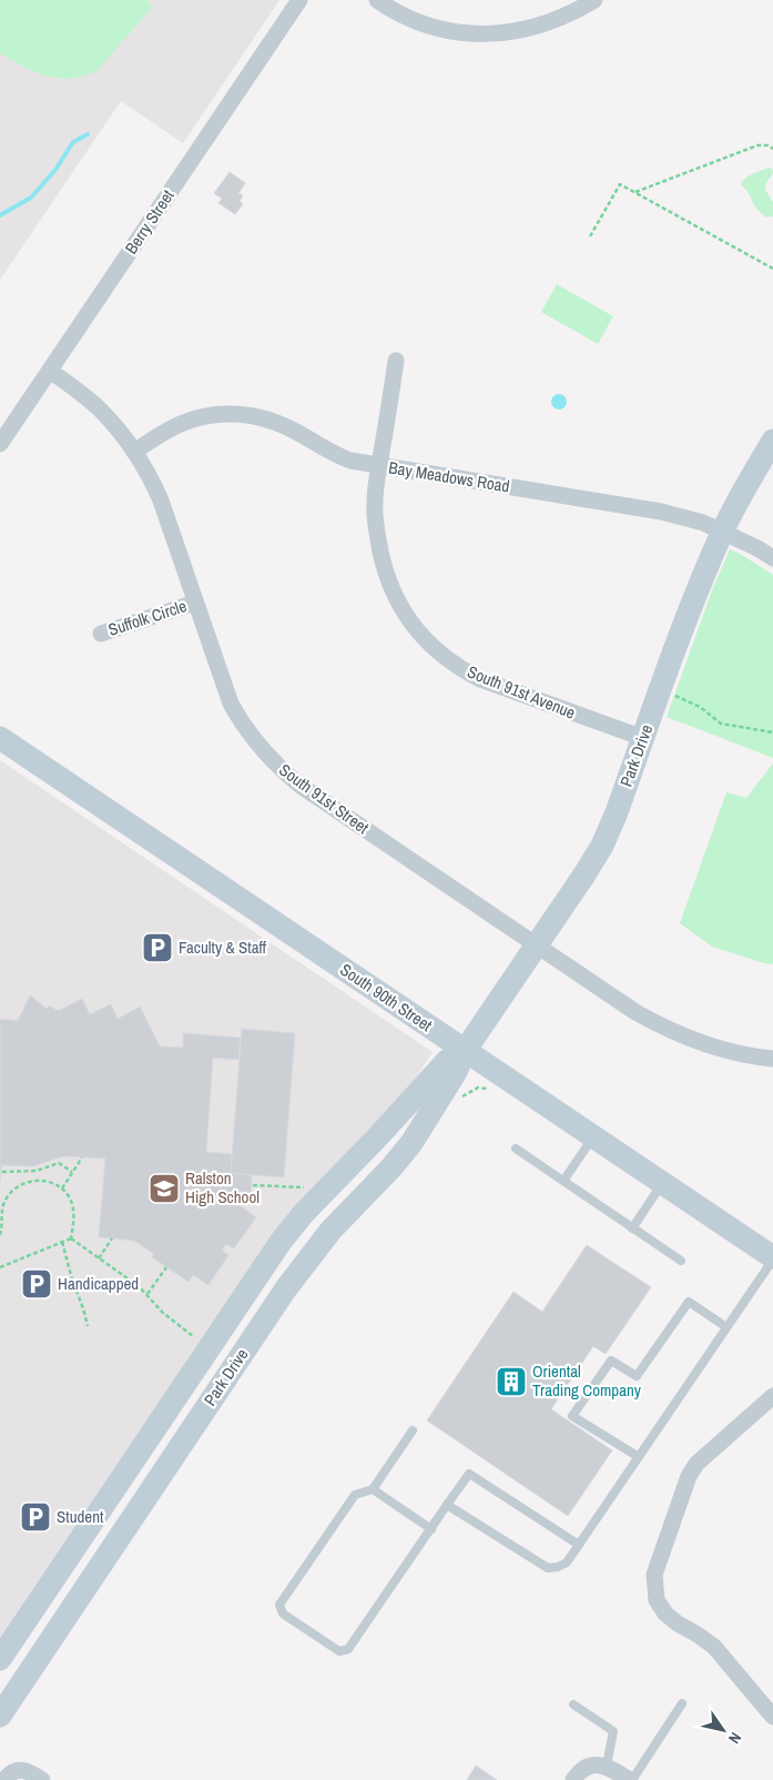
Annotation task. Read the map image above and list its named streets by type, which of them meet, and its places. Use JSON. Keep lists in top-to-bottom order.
{
  "streets": {
    "street": [
      "Berry Street",
      "Bay Meadows Road",
      "Suffolk Circle",
      "South 91st Avenue",
      "Park Drive",
      "South 91st Street",
      "South 90th Street"
    ]
  },
  "crossings": [
    ["Berry Street", "South 91st Street"],
    ["Bay Meadows Road", "South 91st Avenue"],
    ["Bay Meadows Road", "Park Drive"],
    ["Bay Meadows Road", "South 91st Street"],
    ["Suffolk Circle", "South 91st Street"],
    ["South 91st Avenue", "Park Drive"],
    ["Park Drive", "South 91st Street"],
    ["Park Drive", "South 90th Street"]
  ],
  "places": {
    "parking": ["Faculty & Staff", "Handicapped", "Student"],
    "school or university": ["Ralston High School"],
    "building": ["Oriental Trading Company"]
  },
  "north": "bottom right"
}
